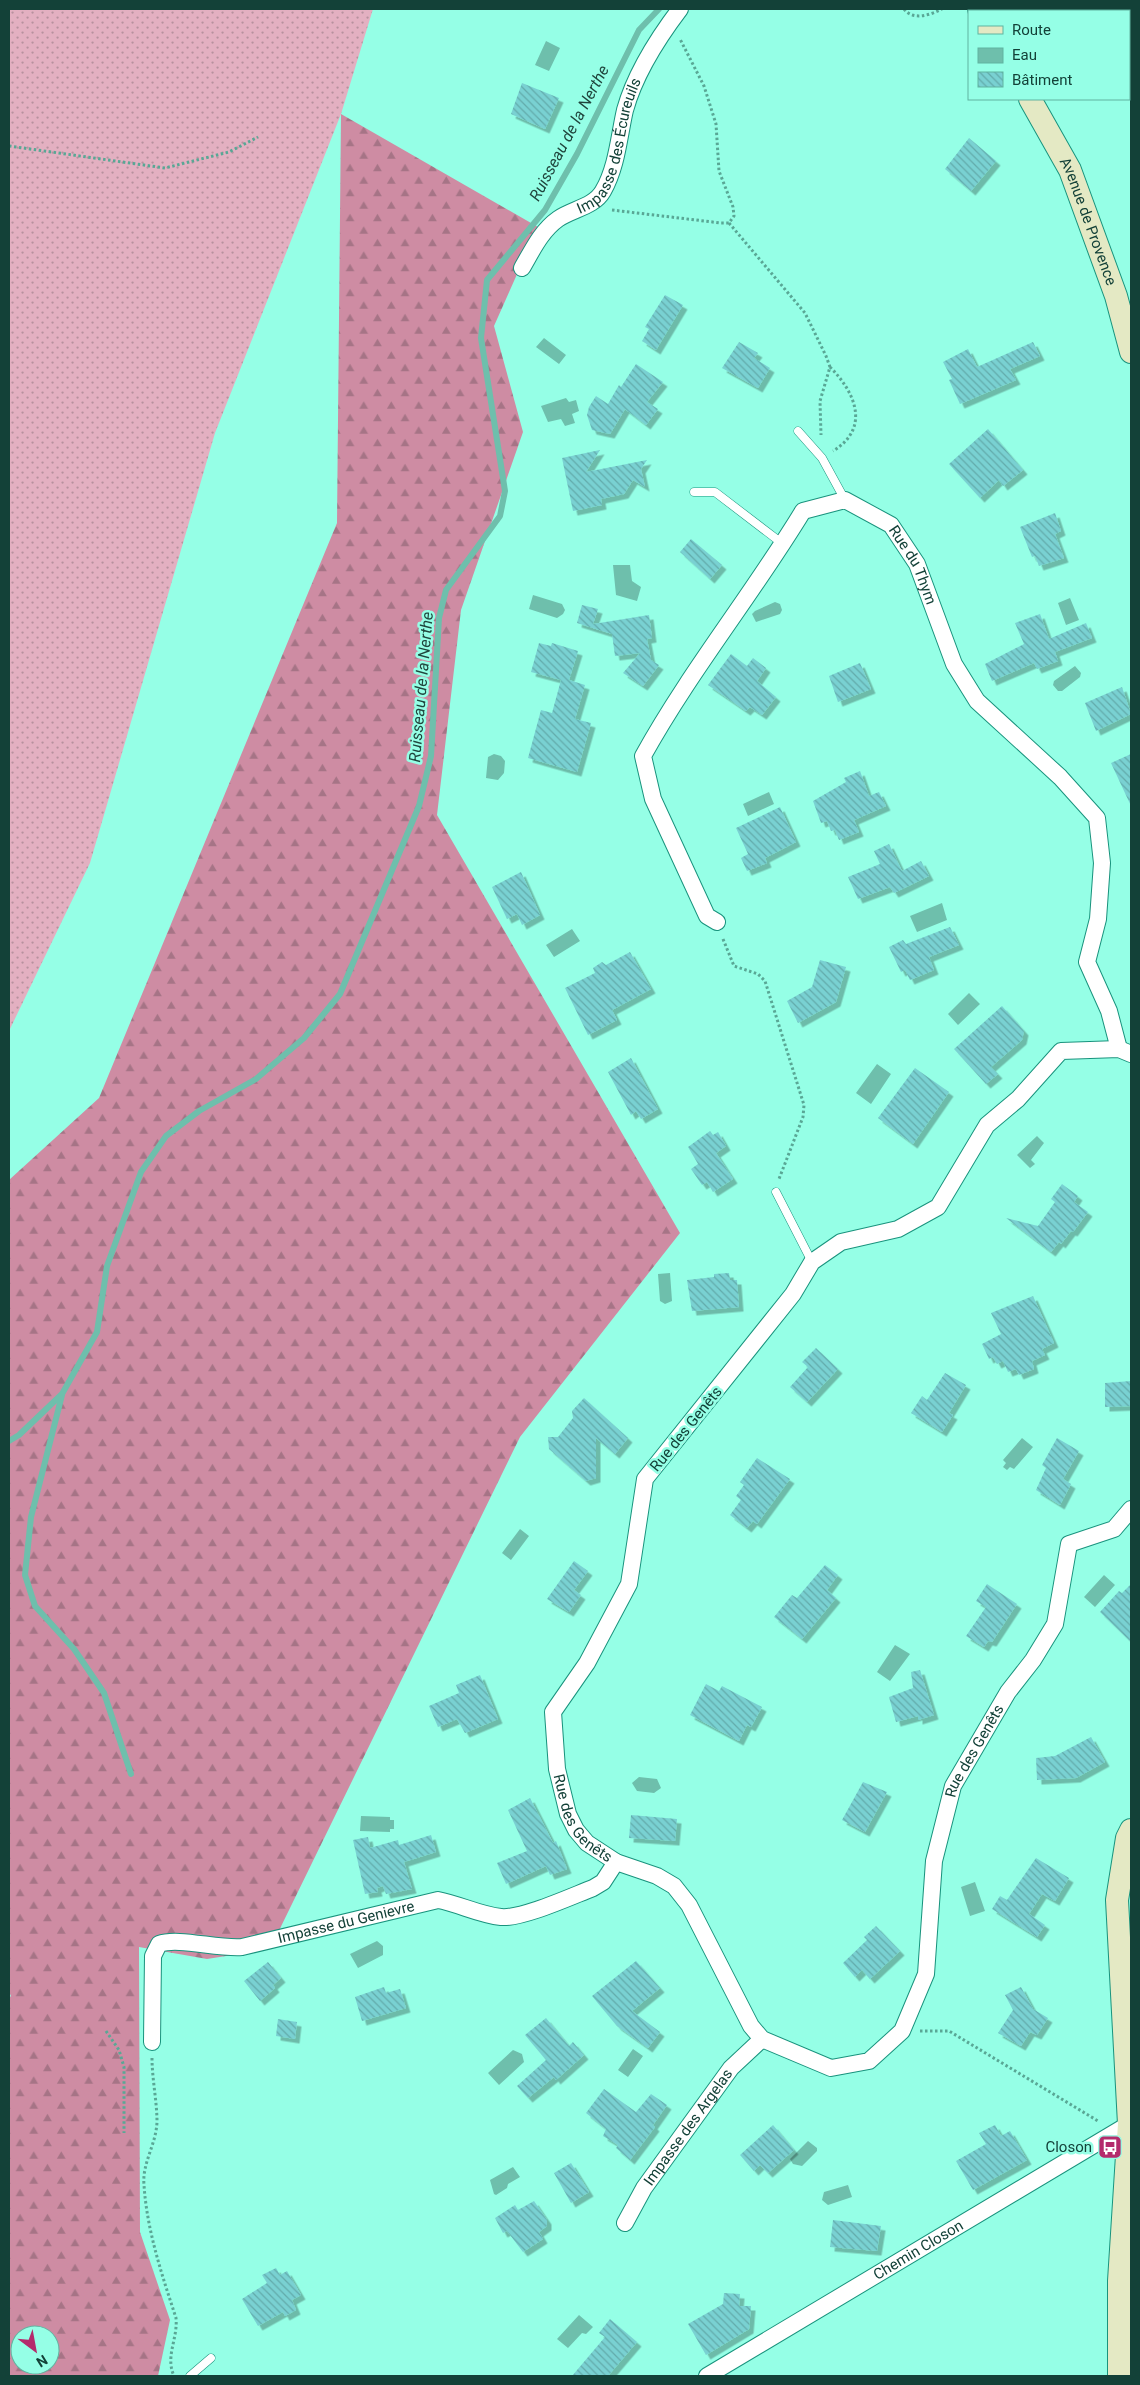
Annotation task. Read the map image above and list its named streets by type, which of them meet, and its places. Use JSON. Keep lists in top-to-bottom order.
{
  "streets": {
    "street": [
      "Impasse des Écureuils",
      "Avenue de Provence",
      "Rue du Thym",
      "Rue des Genêts",
      "Impasse du Genievre",
      "Impasse des Argelas",
      "Chemin Closon"
    ]
  },
  "crossings": [
    ["Rue du Thym", "Rue des Genêts"],
    ["Rue des Genêts", "Impasse du Genievre"],
    ["Rue des Genêts", "Impasse des Argelas"]
  ],
  "water": ["Ruisseau de la Nerthe"],
  "places": {
    "bus stop": ["Closon"]
  },
  "legend": ["Route", "Eau", "Bâtiment"],
  "north": "bottom right"
}
